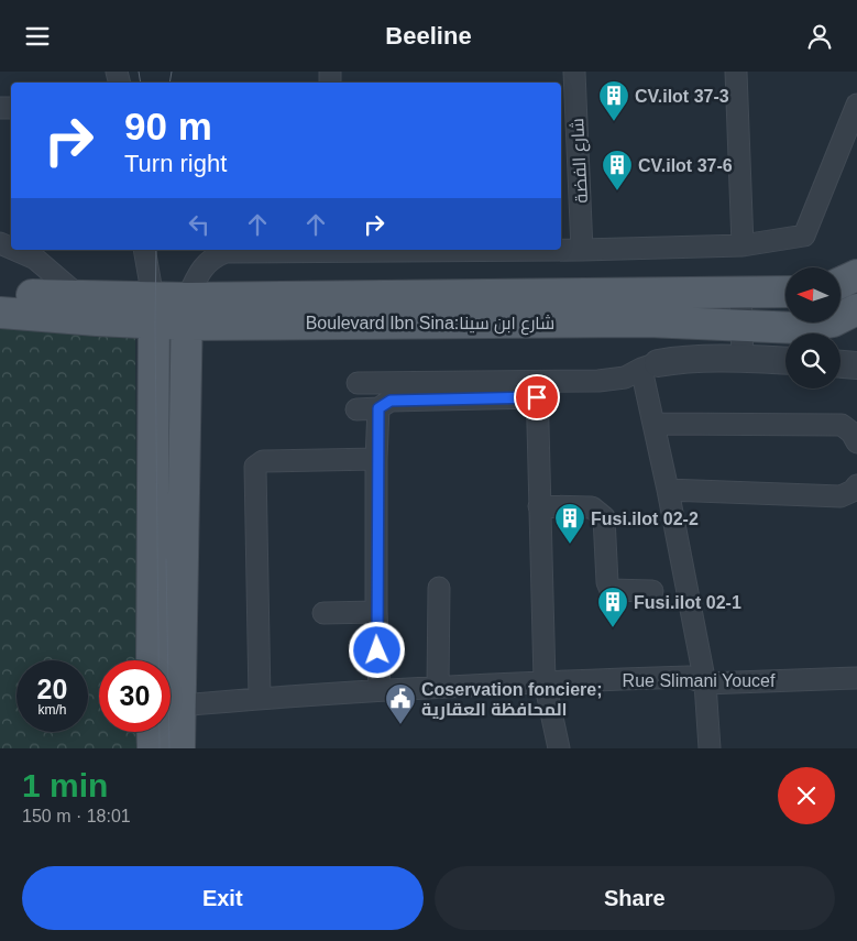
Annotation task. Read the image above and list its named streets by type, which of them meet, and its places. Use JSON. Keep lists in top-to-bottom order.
{
  "streets": {
    "main road": ["Boulevard Ibn Sina:شارع ابن سينا"],
    "street": ["شارع الفضة", "Rue Slimani Youcef"]
  },
  "places": {
    "building": [
      "CV.ilot 37-3",
      "CV.ilot 37-6",
      "Fusi.ilot 02-2",
      "Fusi.ilot 02-1"
    ],
    "public building": ["Coservation fonciere; المحافظة العقارية"]
  },
  "north": "left",
  "page": {
    "header": "Beeline",
    "turn": ["90 m", "Turn right"],
    "speed": "20 km/h",
    "limit": "30",
    "heading": ["1 min", "150 m · 18:01"],
    "buttons": ["Exit", "Share"]
  }
}
